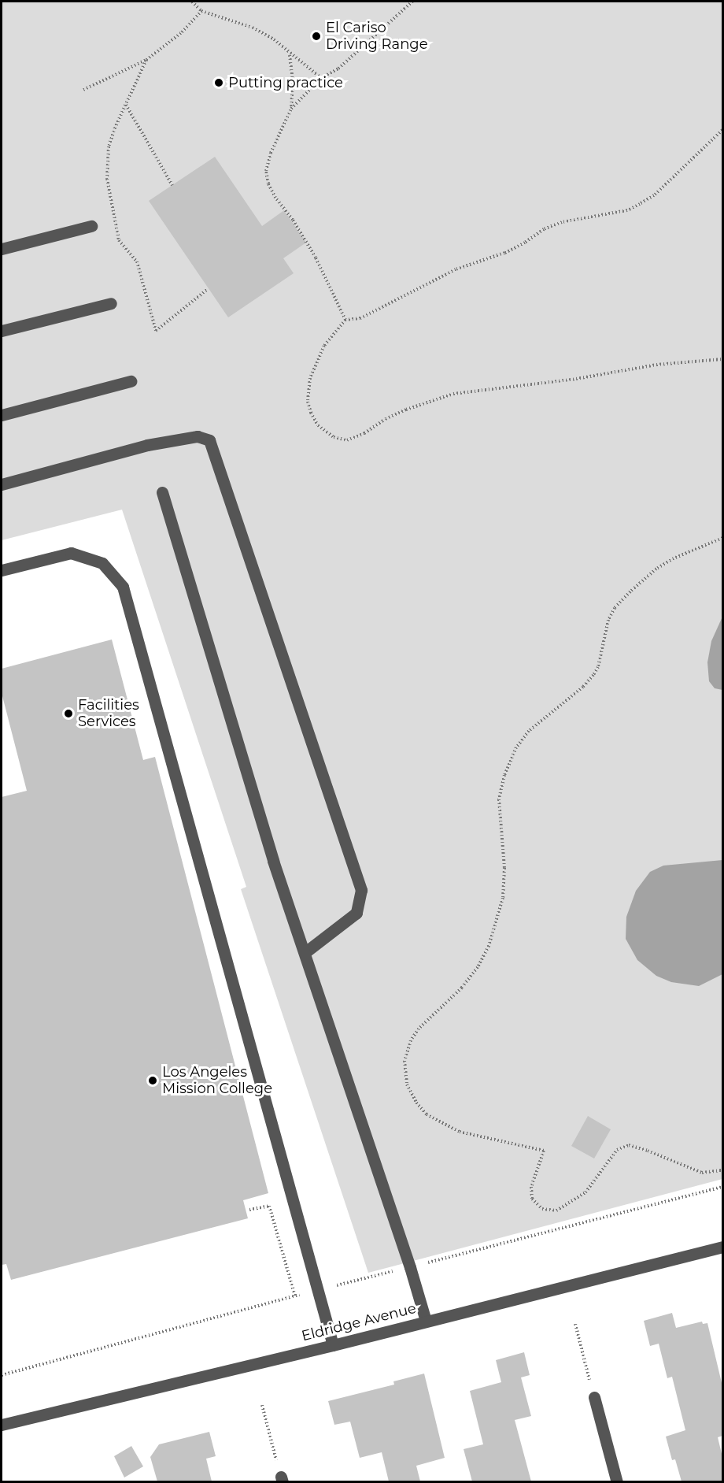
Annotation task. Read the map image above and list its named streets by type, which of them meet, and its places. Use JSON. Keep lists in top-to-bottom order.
{
  "streets": {
    "street": ["Eldridge Avenue"]
  },
  "places": [
    "El Cariso Driving Range",
    "Putting practice",
    "Facilities Services",
    "Los Angeles Mission College"
  ]
}
